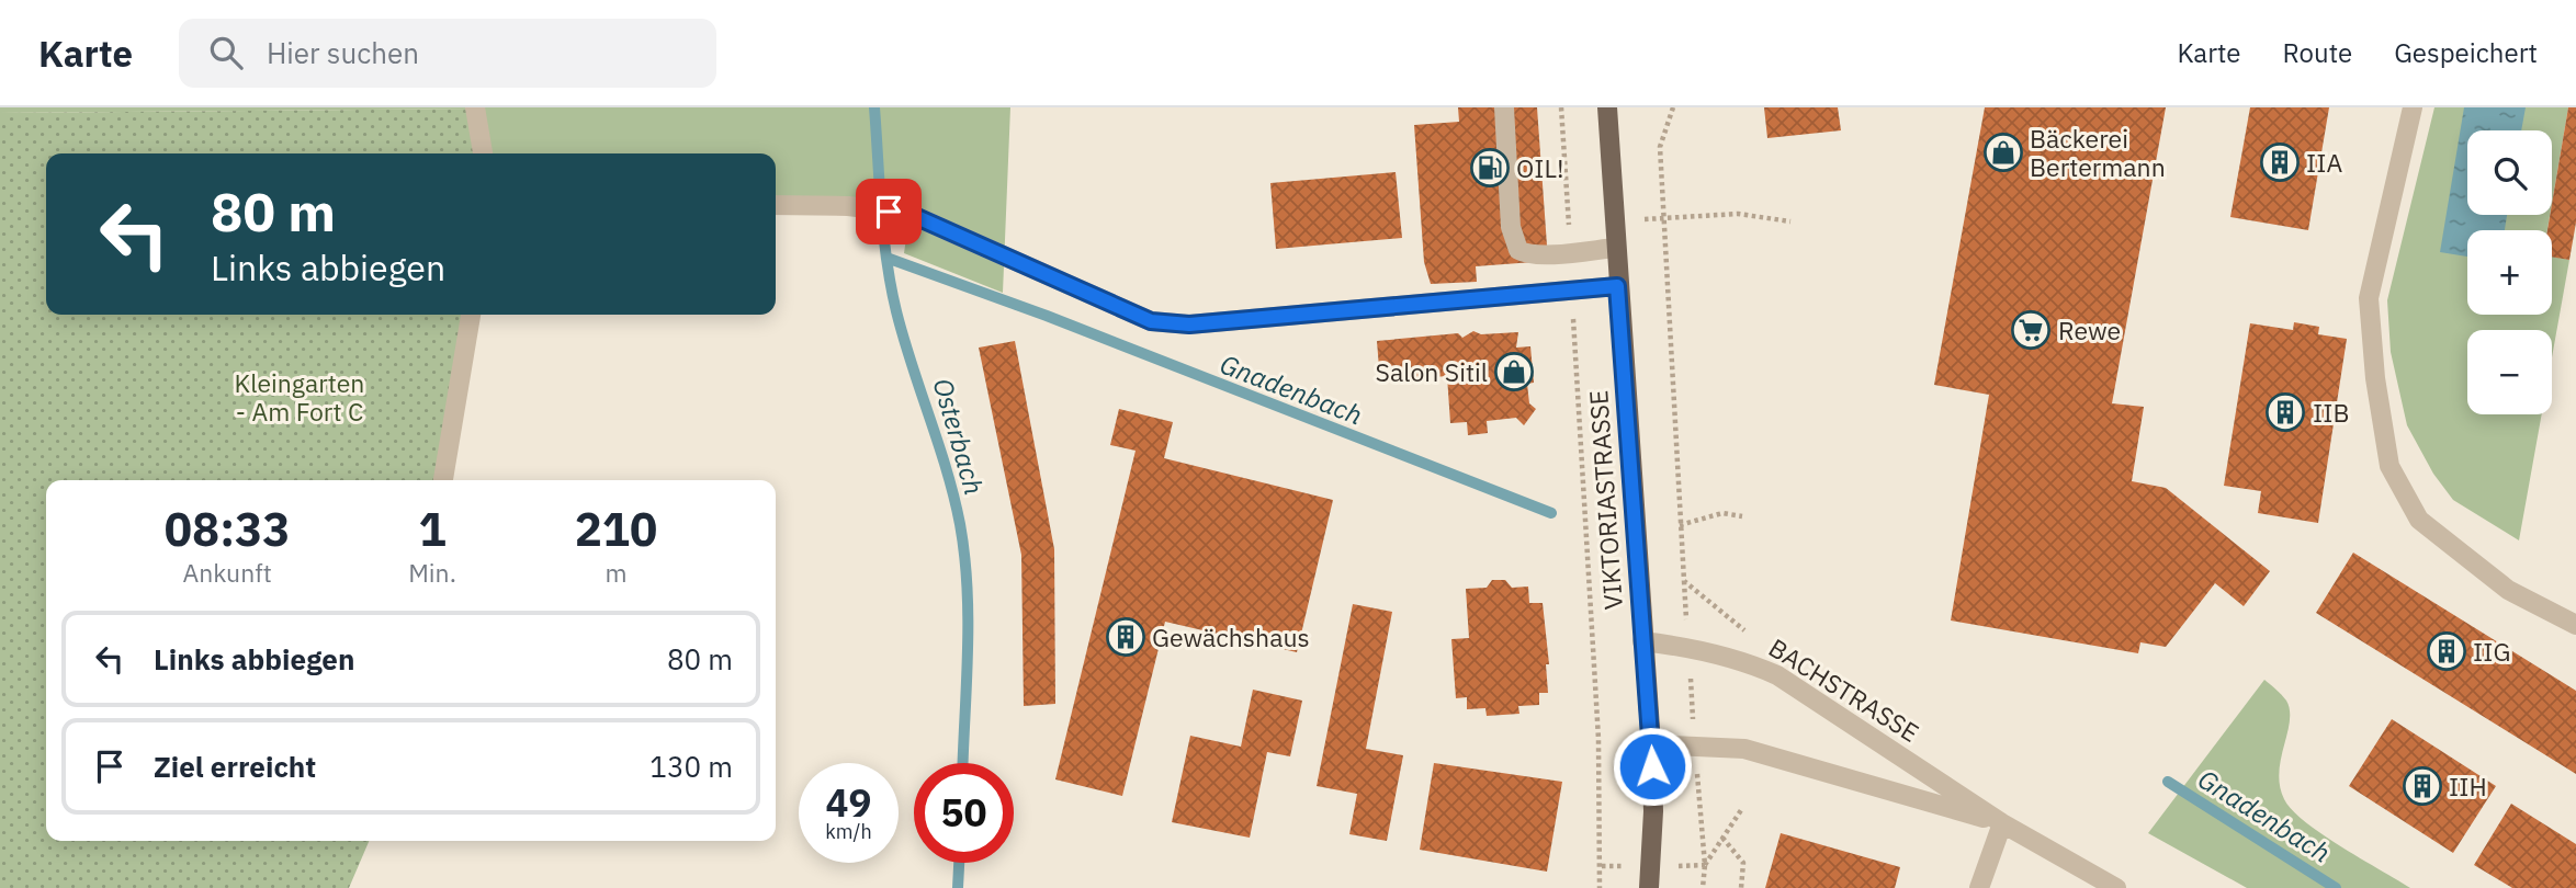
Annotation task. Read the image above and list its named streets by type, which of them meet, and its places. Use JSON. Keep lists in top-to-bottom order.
{
  "streets": {
    "main road": ["VIKTORIASTRASSE"],
    "street": ["BACHSTRASSE"]
  },
  "crossings": [
    ["VIKTORIASTRASSE", "BACHSTRASSE"]
  ],
  "water": ["Gnadenbach", "Osterbach"],
  "parks": ["Kleingarten - Am Fort C"],
  "places": {
    "shop": ["Bäckerei Bertermann", "Salon Sitil"],
    "building": [
      "IIA",
      "IIB",
      "Gewächshaus",
      "IIG",
      "IIH"
    ],
    "fuel station": ["OIL!"],
    "supermarket": ["Rewe"]
  },
  "page": {
    "header": "Karte",
    "search": "Hier suchen",
    "nav": ["Karte", "Route", "Gespeichert"],
    "map_buttons": ["+", "−"],
    "turn": ["80 m", "Links abbiegen"],
    "eta": [
      "08:33",
      "Ankunft",
      "1",
      "Min.",
      "210",
      "m"
    ],
    "list": [
      {
        "name": "Links abbiegen",
        "value": "80 m"
      },
      {
        "name": "Ziel erreicht",
        "value": "130 m"
      }
    ],
    "speed": "49 km/h",
    "limit": "50"
  }
}
